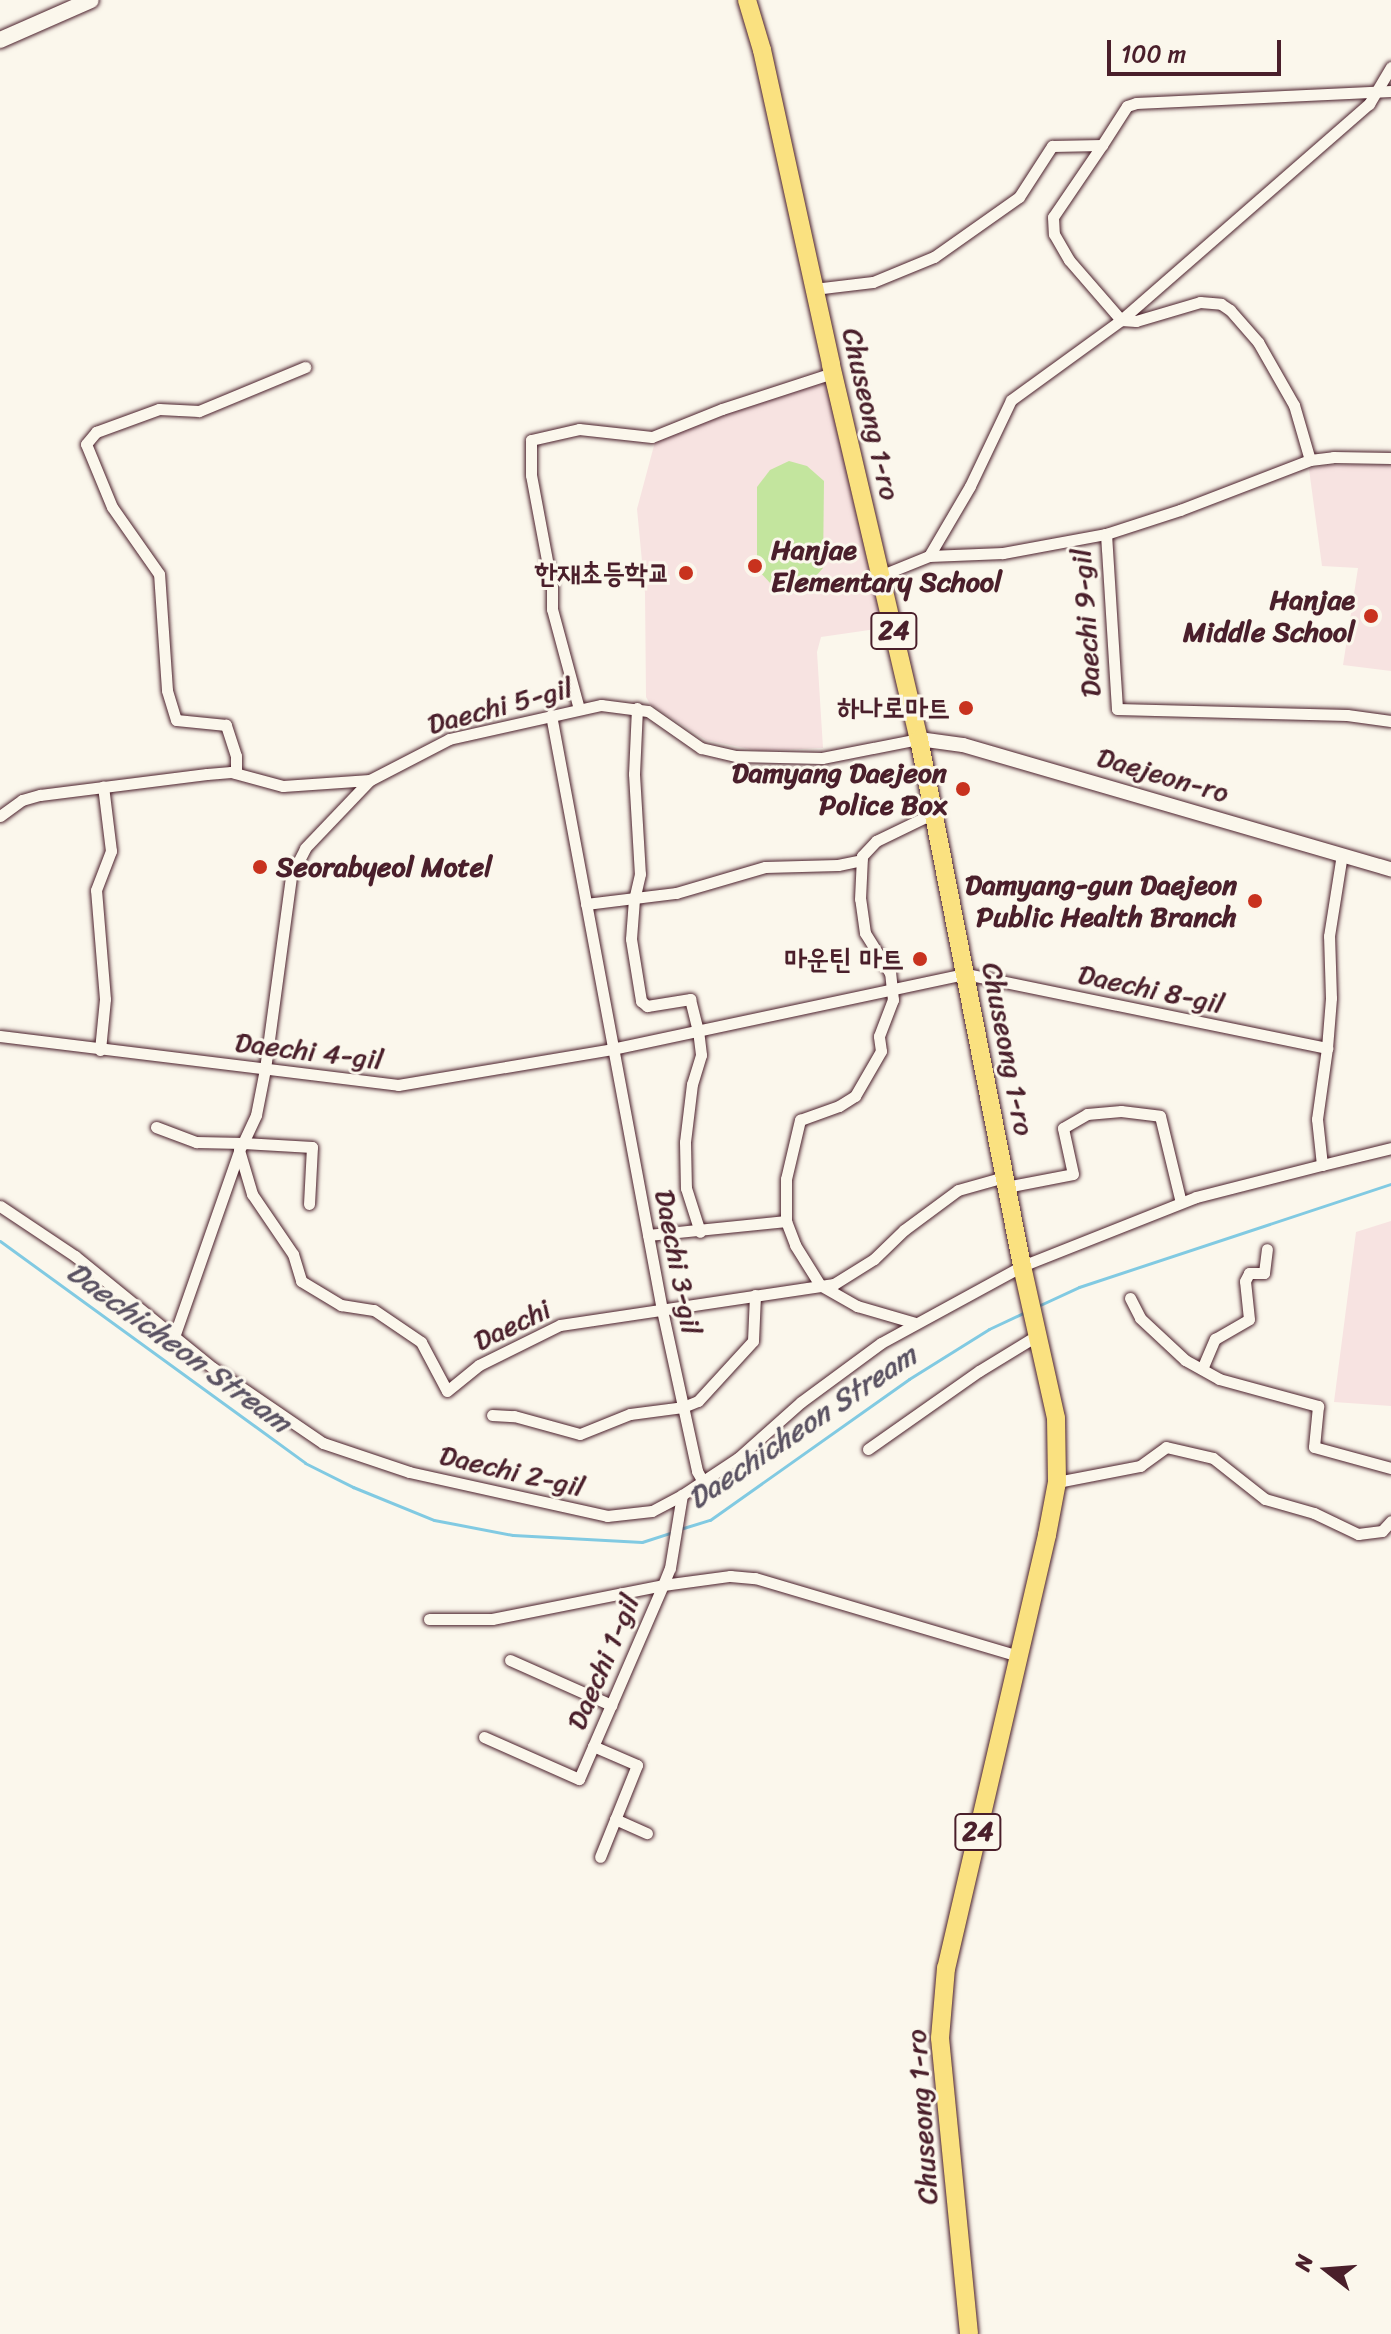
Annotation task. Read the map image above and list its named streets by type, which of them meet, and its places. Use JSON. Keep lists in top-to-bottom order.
{
  "streets": {
    "main road": ["Chuseong 1-ro", "24"],
    "street": [
      "Daechi 9-gil",
      "Daechi 5-gil",
      "Daejeon-ro",
      "Daechi 8-gil",
      "Daechi 4-gil",
      "Daechi 3-gil",
      "Daechi",
      "Daechi 2-gil",
      "Daechi 1-gil"
    ]
  },
  "crossings": [
    ["Chuseong 1-ro", "Daechi 9-gil"],
    ["Chuseong 1-ro", "24"],
    ["Chuseong 1-ro", "Daechi 5-gil"],
    ["Chuseong 1-ro", "Daejeon-ro"],
    ["Chuseong 1-ro", "Daechi 8-gil"],
    ["Chuseong 1-ro", "Daechi 4-gil"],
    ["Chuseong 1-ro", "Daechi"],
    ["Chuseong 1-ro", "Daechi 2-gil"],
    ["Chuseong 1-ro", "Daechi 1-gil"],
    ["24", "Daechi 2-gil"],
    ["Daechi 5-gil", "Daejeon-ro"],
    ["Daechi 8-gil", "Daechi 4-gil"],
    ["Daechi 4-gil", "Daechi 3-gil"],
    ["Daechi 3-gil", "Daechi"],
    ["Daechi 3-gil", "Daechi 2-gil"]
  ],
  "water": ["Daechicheon Stream"],
  "places": [
    "Hanjae Elementary School",
    "한재초등학교",
    "Hanjae Middle School",
    "하나로마트",
    "Damyang Daejeon Police Box",
    "Seorabyeol Motel",
    "Damyang-gun Daejeon Public Health Branch",
    "마운틴 마트"
  ],
  "scale_bar": "100 m",
  "north": "left"
}
